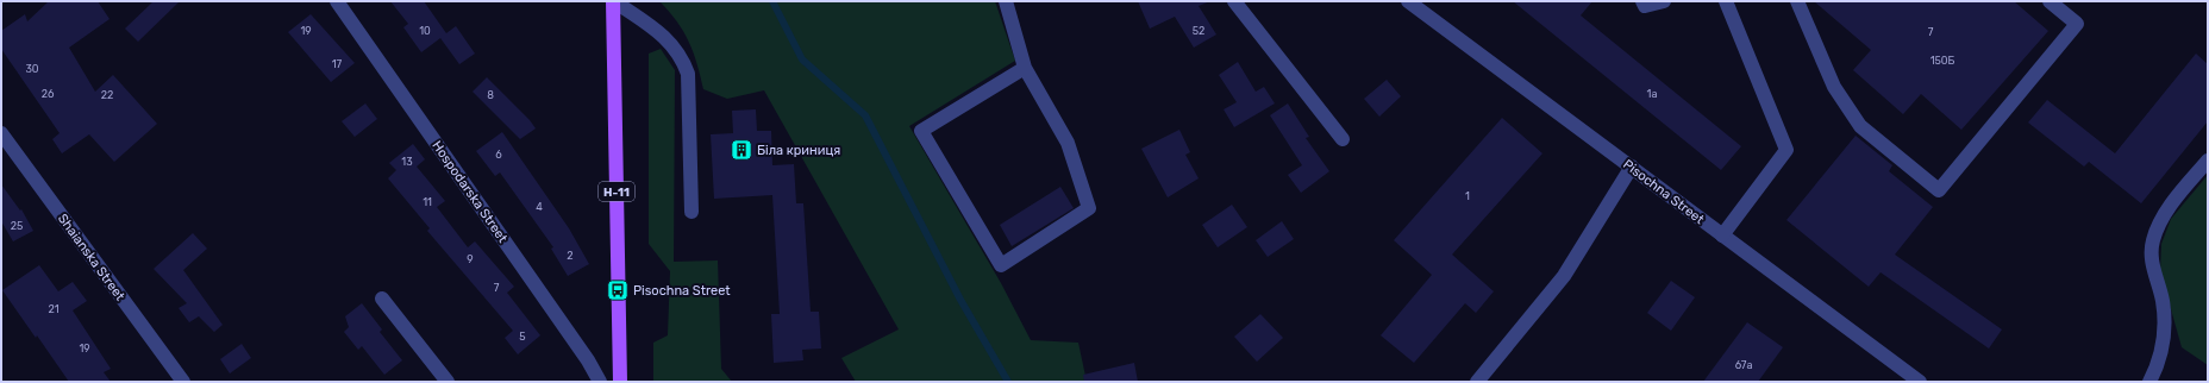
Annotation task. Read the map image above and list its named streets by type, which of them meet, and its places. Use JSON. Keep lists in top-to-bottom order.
{
  "streets": {
    "main road": ["Н-11"],
    "street": ["Hospodarska Street", "Pisochna Street", "Shaianska Street"]
  },
  "places": {
    "building": ["Біла криниця"],
    "bus stop": ["Pisochna Street"]
  },
  "house_numbers": [
    "19",
    "10",
    "52",
    "7",
    "150Б",
    "17",
    "30",
    "26",
    "1а",
    "22",
    "8",
    "6",
    "13",
    "1",
    "11",
    "4",
    "25",
    "2",
    "9",
    "7",
    "21",
    "5",
    "19",
    "67а"
  ]
}
